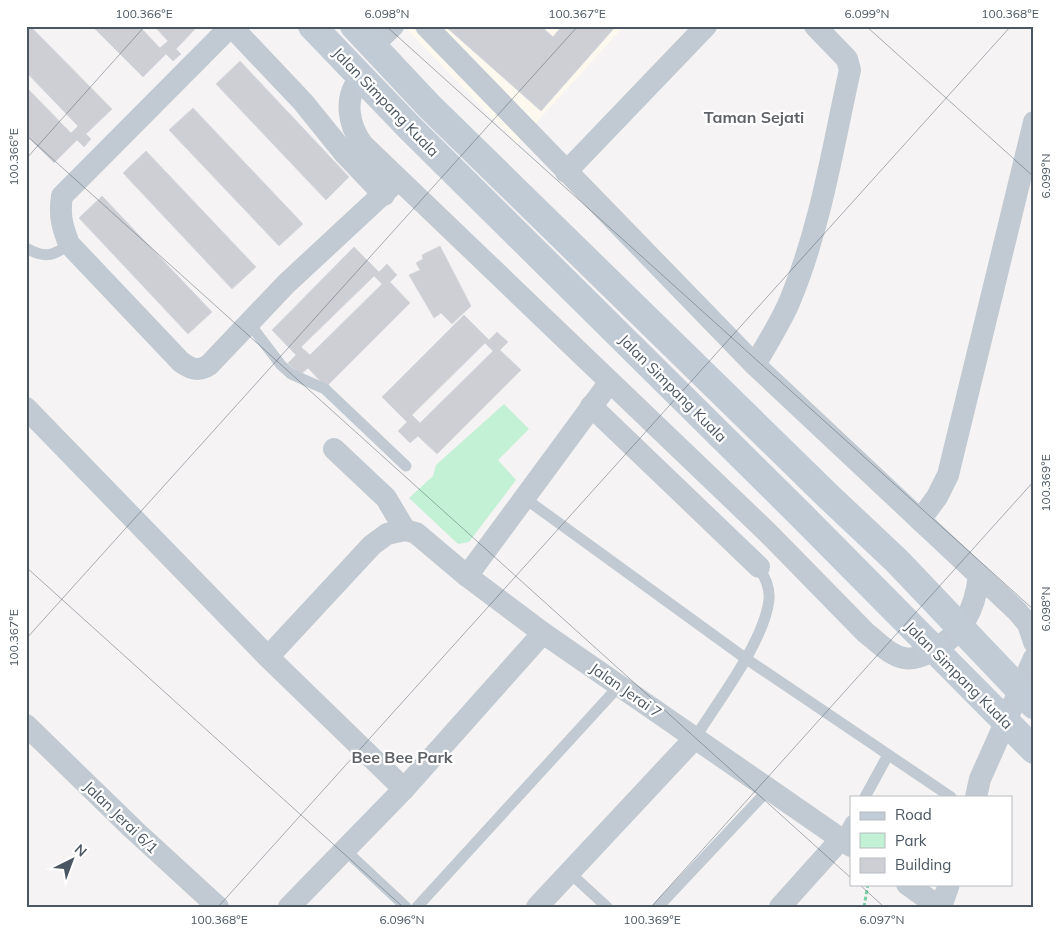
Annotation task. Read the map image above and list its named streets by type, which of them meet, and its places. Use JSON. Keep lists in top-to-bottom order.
{
  "streets": {
    "main road": ["Jalan Simpang Kuala"],
    "street": ["Jalan Jerai 7", "Jalan Jerai 6/1"]
  },
  "districts": ["Taman Sejati", "Bee Bee Park"],
  "legend": ["Road", "Park", "Building"],
  "north": "top right",
  "coordinates": [
    "100.366°E",
    "6.098°N",
    "100.367°E",
    "6.099°N",
    "100.368°E",
    "100.369°E",
    "6.096°N",
    "6.097°N"
  ]
}
